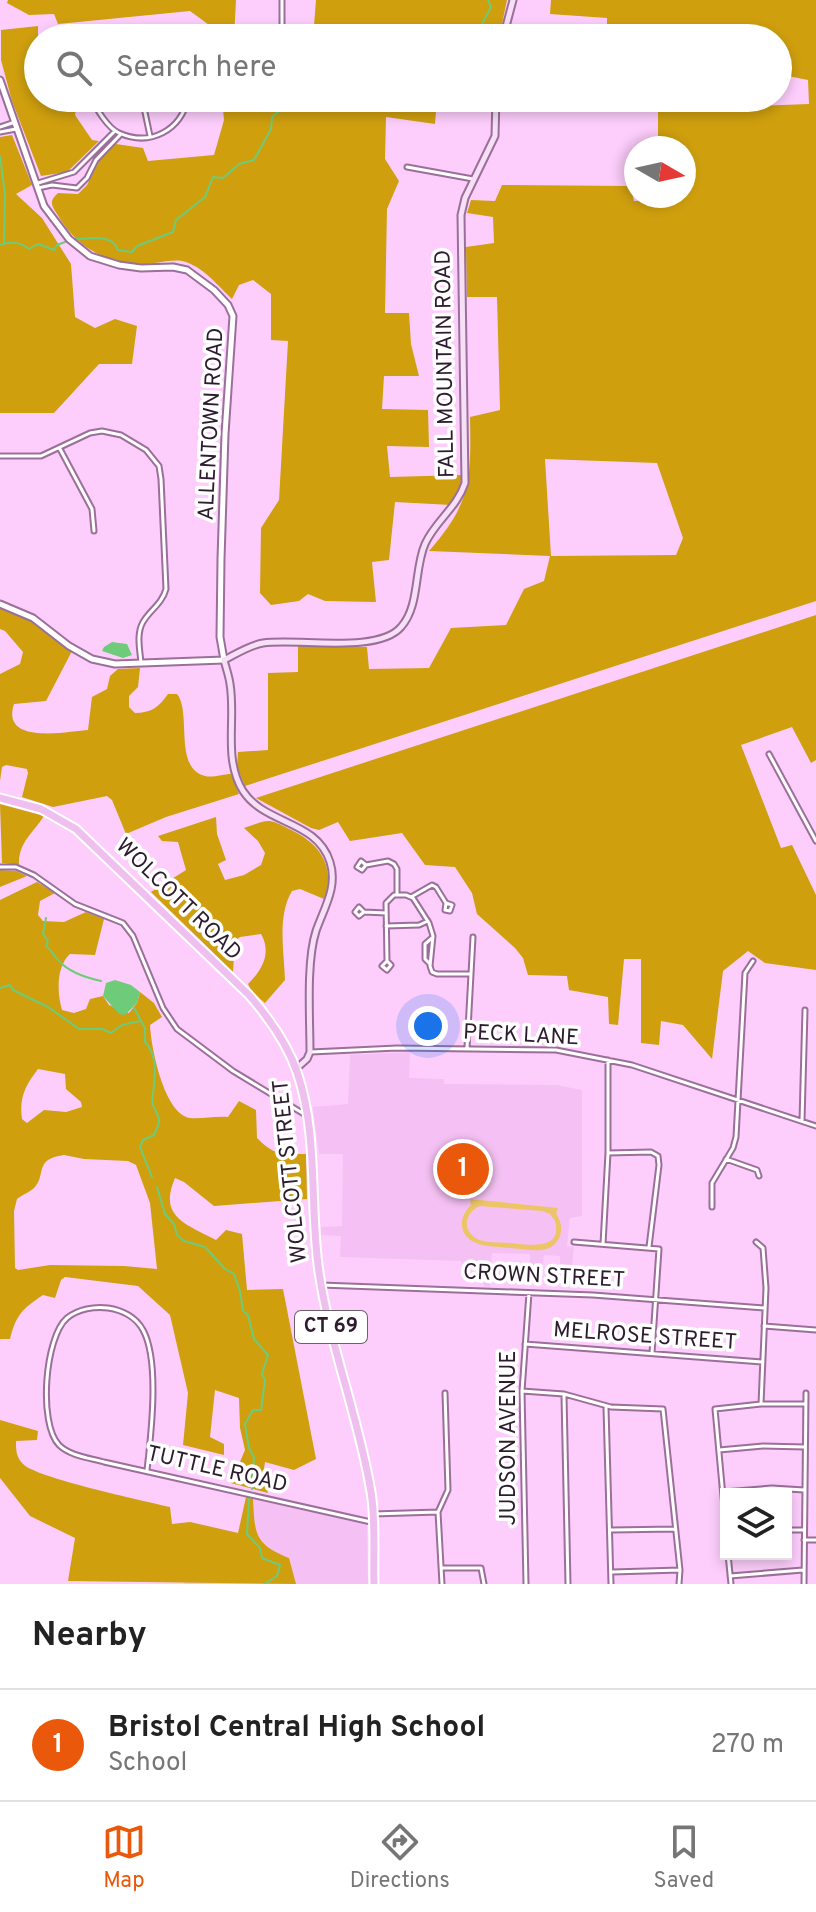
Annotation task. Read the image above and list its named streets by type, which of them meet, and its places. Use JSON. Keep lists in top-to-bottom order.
{
  "streets": {
    "main road": [
      "FALL MOUNTAIN ROAD",
      "WOLCOTT ROAD",
      "WOLCOTT STREET",
      "CT 69"
    ],
    "street": [
      "ALLENTOWN ROAD",
      "PECK LANE",
      "CROWN STREET",
      "MELROSE STREET",
      "JUDSON AVENUE",
      "TUTTLE ROAD"
    ]
  },
  "crossings": [
    ["FALL MOUNTAIN ROAD", "ALLENTOWN ROAD"],
    ["FALL MOUNTAIN ROAD", "WOLCOTT STREET"],
    ["ALLENTOWN ROAD", "WOLCOTT STREET"],
    ["WOLCOTT ROAD", "WOLCOTT STREET"],
    ["PECK LANE", "WOLCOTT STREET"],
    ["WOLCOTT STREET", "CROWN STREET"],
    ["WOLCOTT STREET", "TUTTLE ROAD"],
    ["CROWN STREET", "JUDSON AVENUE"],
    ["MELROSE STREET", "JUDSON AVENUE"]
  ],
  "north": "right",
  "page": {
    "search": "Search here",
    "pins": "1",
    "heading": "Nearby",
    "list": [
      {
        "mark": "1",
        "name": "Bristol Central High School",
        "note": "School",
        "value": "270 m"
      }
    ],
    "nav": ["Map", "Directions", "Saved"]
  }
}
